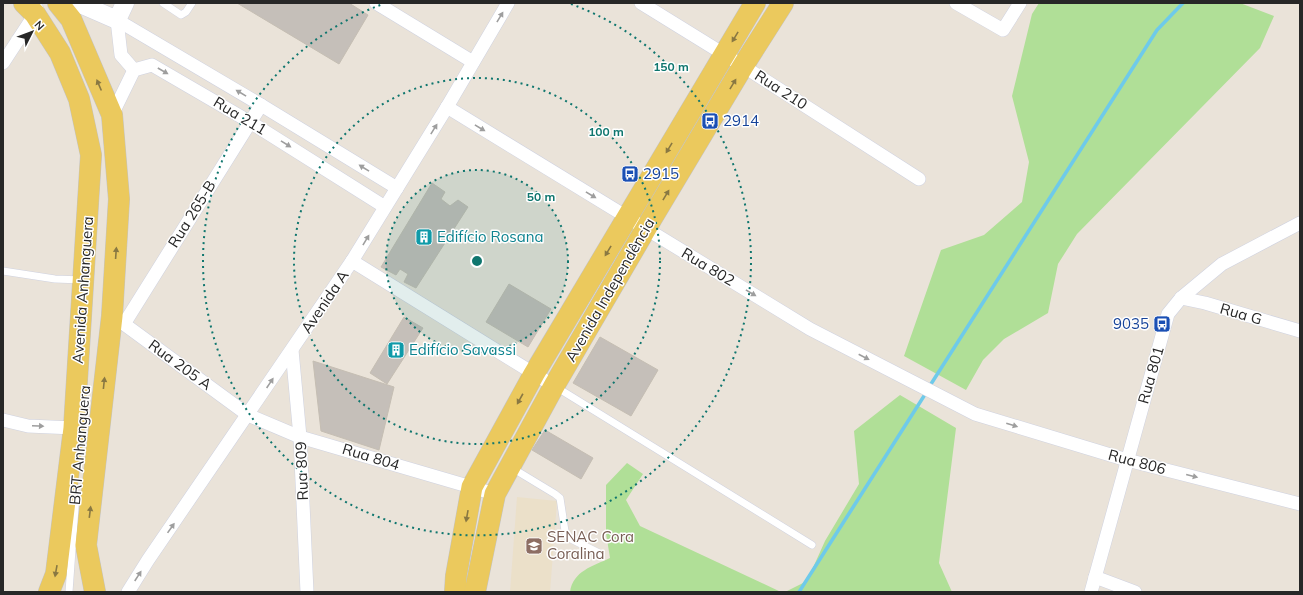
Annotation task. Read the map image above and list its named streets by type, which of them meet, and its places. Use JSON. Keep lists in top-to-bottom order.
{
  "streets": {
    "main road": ["Avenida Anhanguera", "Avenida Independência"],
    "street": [
      "Rua 210",
      "Rua 211",
      "Rua 265-B",
      "Rua 802",
      "Avenida A",
      "Rua G",
      "Rua 205 A",
      "Rua 801",
      "Rua 804",
      "Rua 806",
      "Rua 809"
    ],
    "lane": ["BRT Anhanguera"]
  },
  "crossings": [
    ["Rua 210", "Avenida Independência"],
    ["Rua 211", "Rua 265-B"],
    ["Rua 211", "Avenida A"],
    ["Rua 265-B", "Avenida Anhanguera"],
    ["Rua 265-B", "Rua 205 A"],
    ["Rua 802", "Avenida Independência"],
    ["Rua 802", "Avenida A"],
    ["Rua 802", "Rua 806"],
    ["Avenida Anhanguera", "Rua 205 A"],
    ["Avenida Independência", "Rua 804"],
    ["Avenida A", "Rua 205 A"],
    ["Avenida A", "Rua 804"],
    ["Avenida A", "Rua 809"],
    ["Rua G", "Rua 801"],
    ["Rua 205 A", "Rua 804"],
    ["Rua 801", "Rua 806"],
    ["Rua 804", "Rua 809"]
  ],
  "one_way": ["Rua 802", "Avenida A", "Rua 806"],
  "places": {
    "bus stop": ["2914", "2915", "9035"],
    "building": ["Edifício Rosana", "Edifício Savassi"],
    "school or university": ["SENAC Cora Coralina"]
  },
  "north": "top right",
  "rings": ["150 m", "100 m", "50 m"]
}
